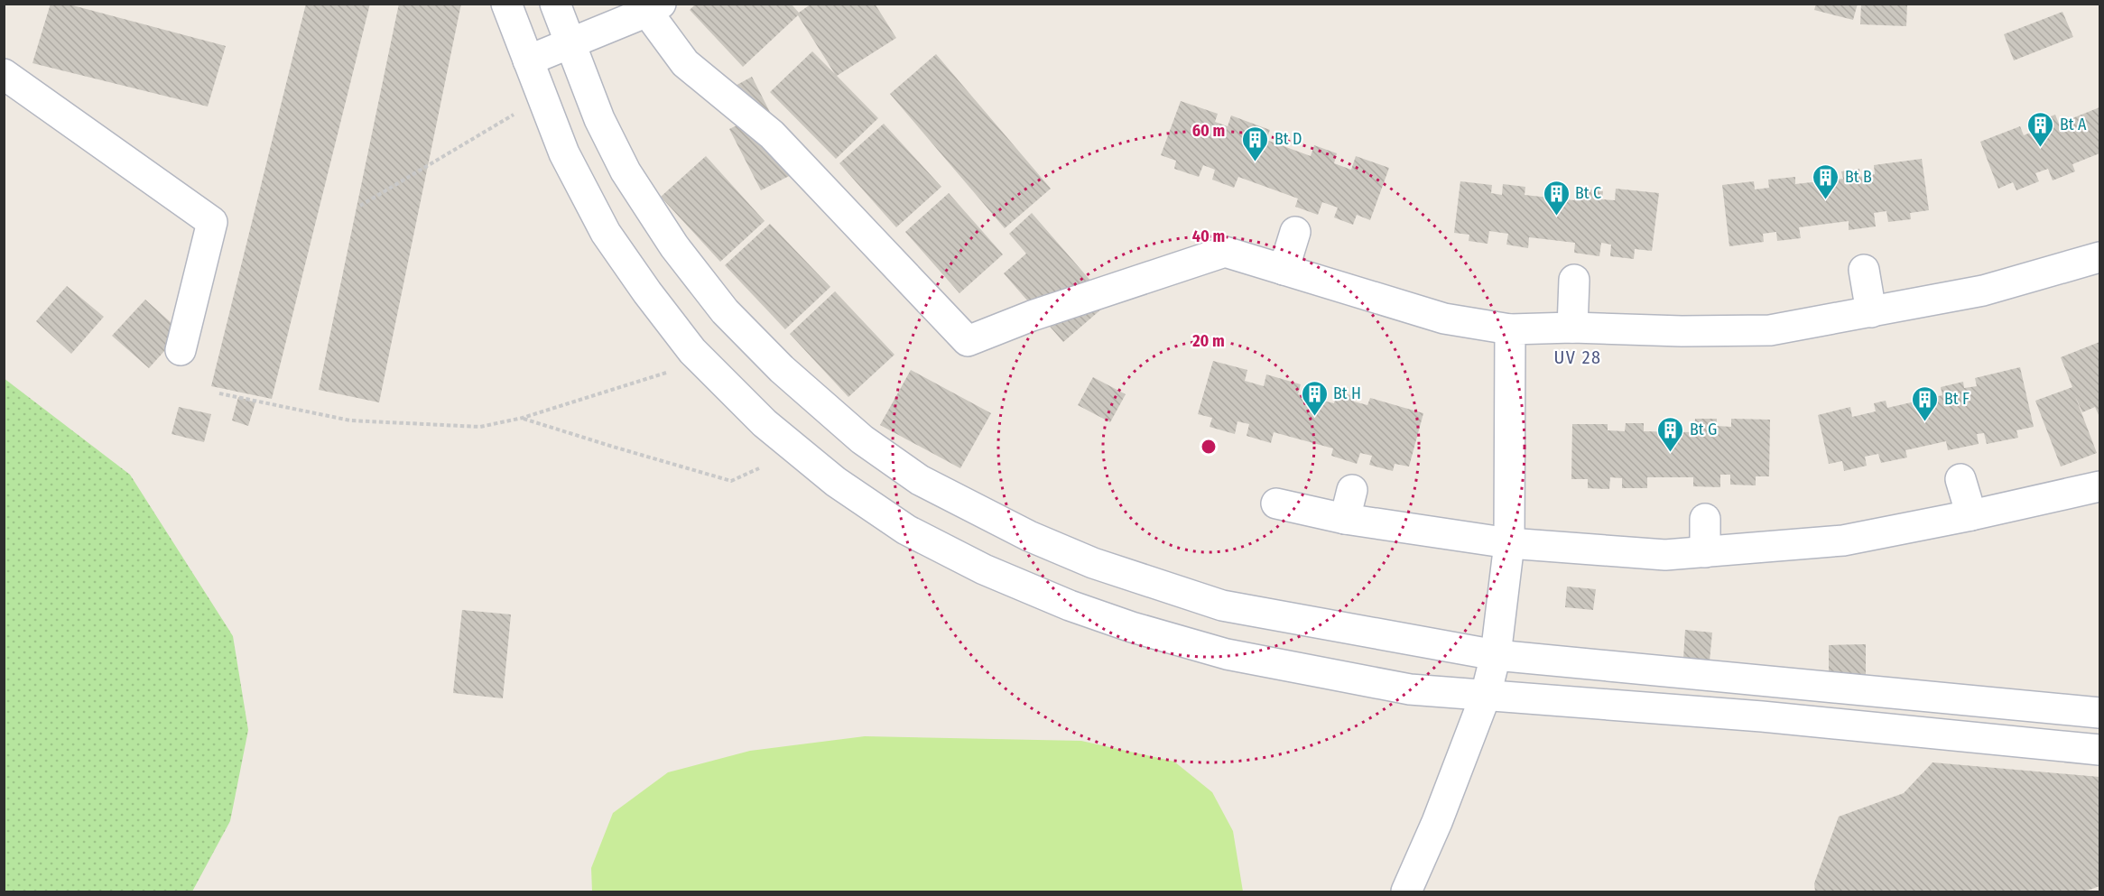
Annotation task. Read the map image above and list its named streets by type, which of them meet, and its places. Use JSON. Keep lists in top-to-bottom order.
{
  "districts": ["UV 28"],
  "places": {
    "building": [
      "Bt A",
      "Bt D",
      "Bt B",
      "Bt C",
      "Bt H",
      "Bt F",
      "Bt G"
    ]
  },
  "rings": ["60 m", "40 m", "20 m"]
}
